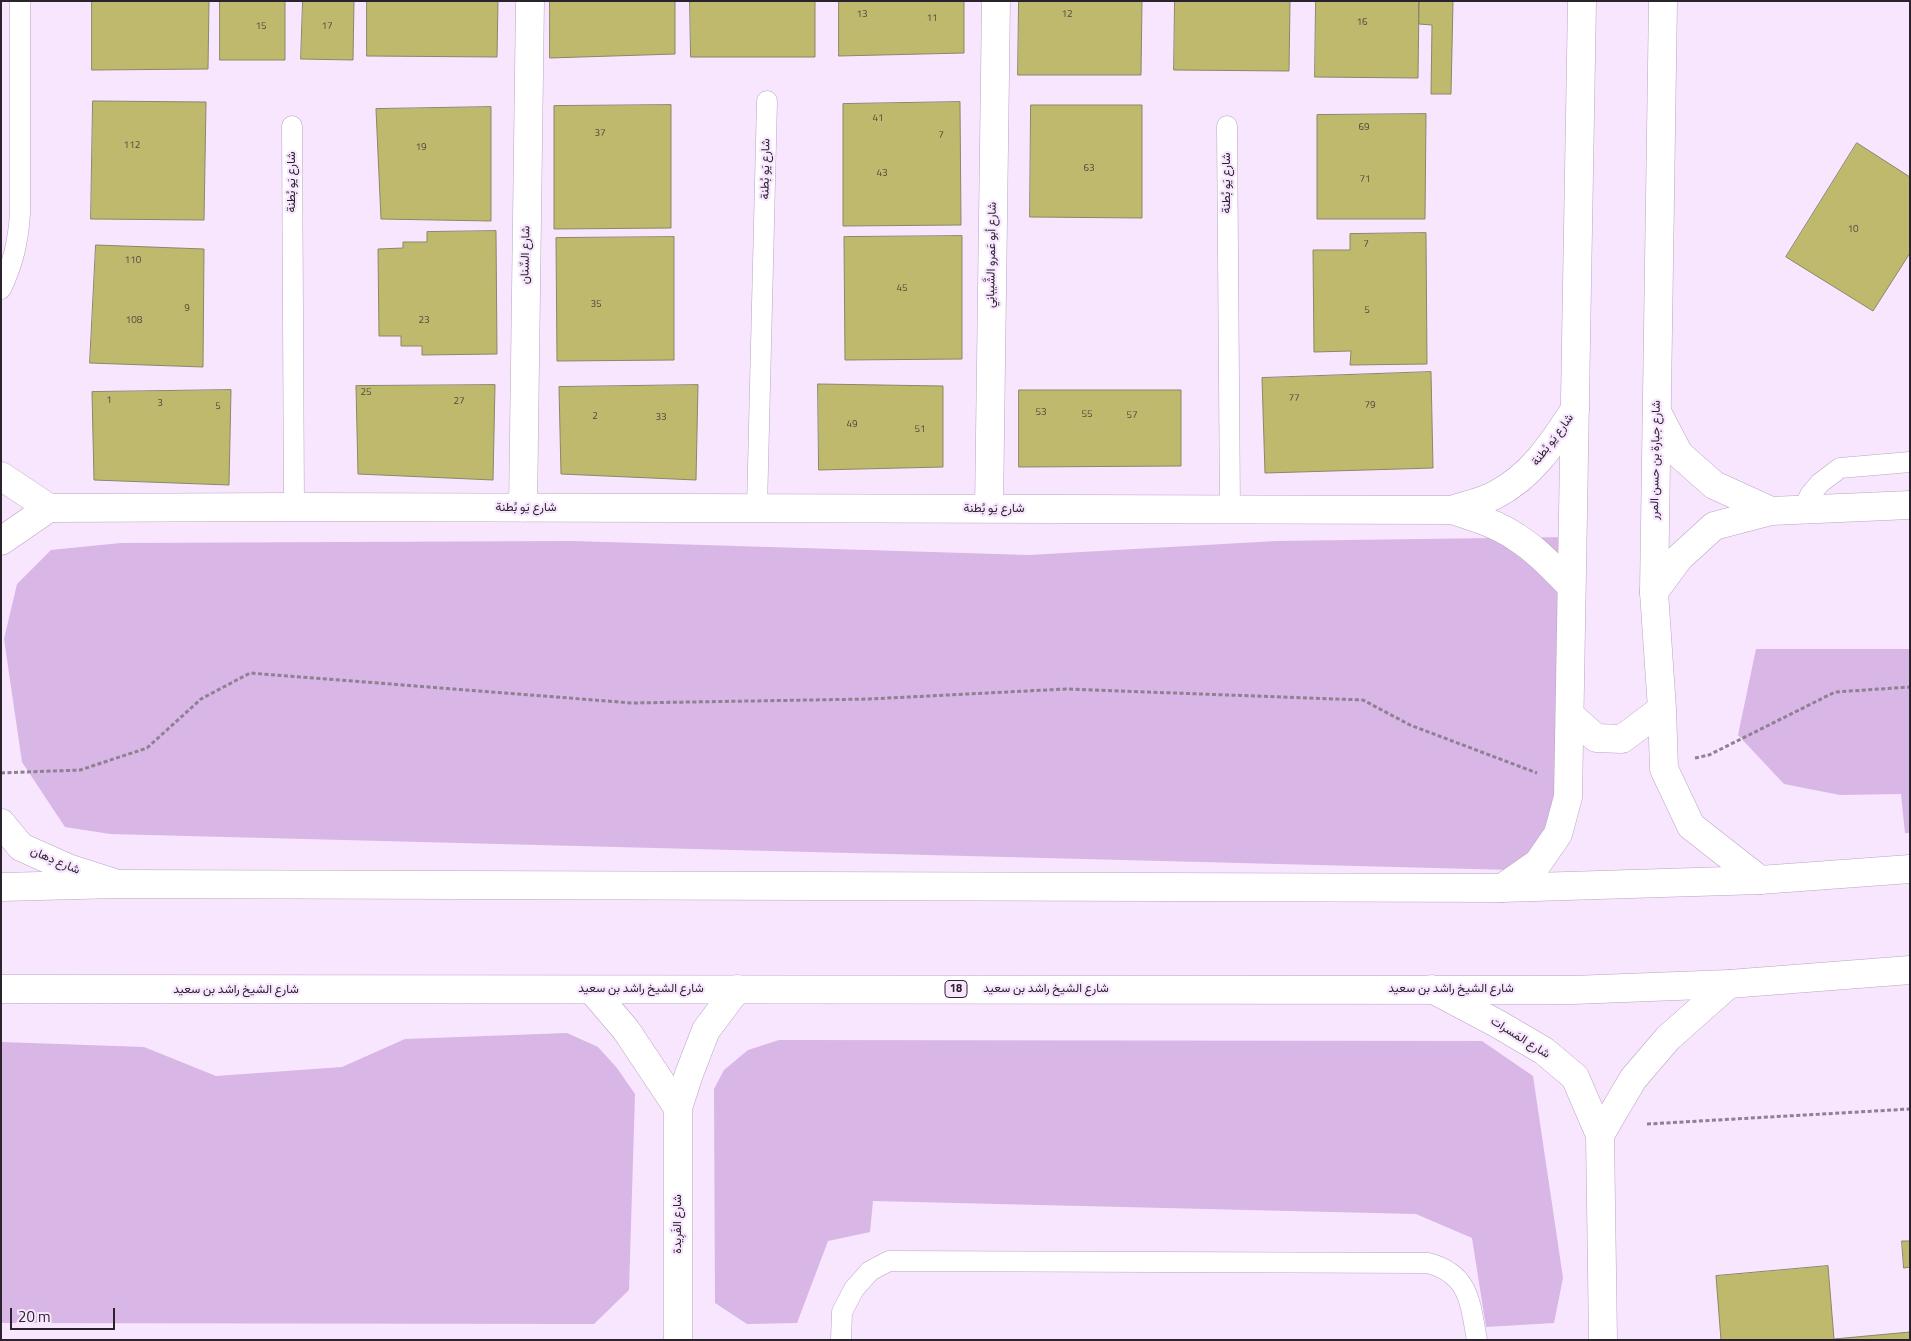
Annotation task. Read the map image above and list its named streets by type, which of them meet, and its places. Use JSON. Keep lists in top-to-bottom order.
{
  "streets": {
    "street": [
      "شارع يَو بُطنة",
      "شارع السِّنان",
      "شارع أبو عَمرو الشَّيبانِي",
      "شارع جبارة بن حسن المرر",
      "شارع دِهان",
      "شارع الشيخ راشد بن سعيد",
      "18",
      "شارع المَسرات",
      "شارع الفَرِيدة"
    ]
  },
  "crossings": [
    ["شارع يَو بُطنة", "شارع السِّنان"],
    ["شارع يَو بُطنة", "شارع أبو عَمرو الشَّيبانِي"],
    ["شارع الشيخ راشد بن سعيد", "شارع المَسرات"],
    ["شارع الشيخ راشد بن سعيد", "شارع الفَرِيدة"]
  ],
  "house_numbers": [
    "13",
    "12",
    "11",
    "16",
    "15",
    "17",
    "41",
    "69",
    "37",
    "7",
    "112",
    "19",
    "63",
    "43",
    "71",
    "10",
    "7",
    "110",
    "45",
    "35",
    "9",
    "5",
    "108",
    "23",
    "25",
    "77",
    "1",
    "27",
    "3",
    "79",
    "5",
    "53",
    "55",
    "57",
    "2",
    "33",
    "49",
    "51"
  ],
  "scale_bar": "20 m"
}
